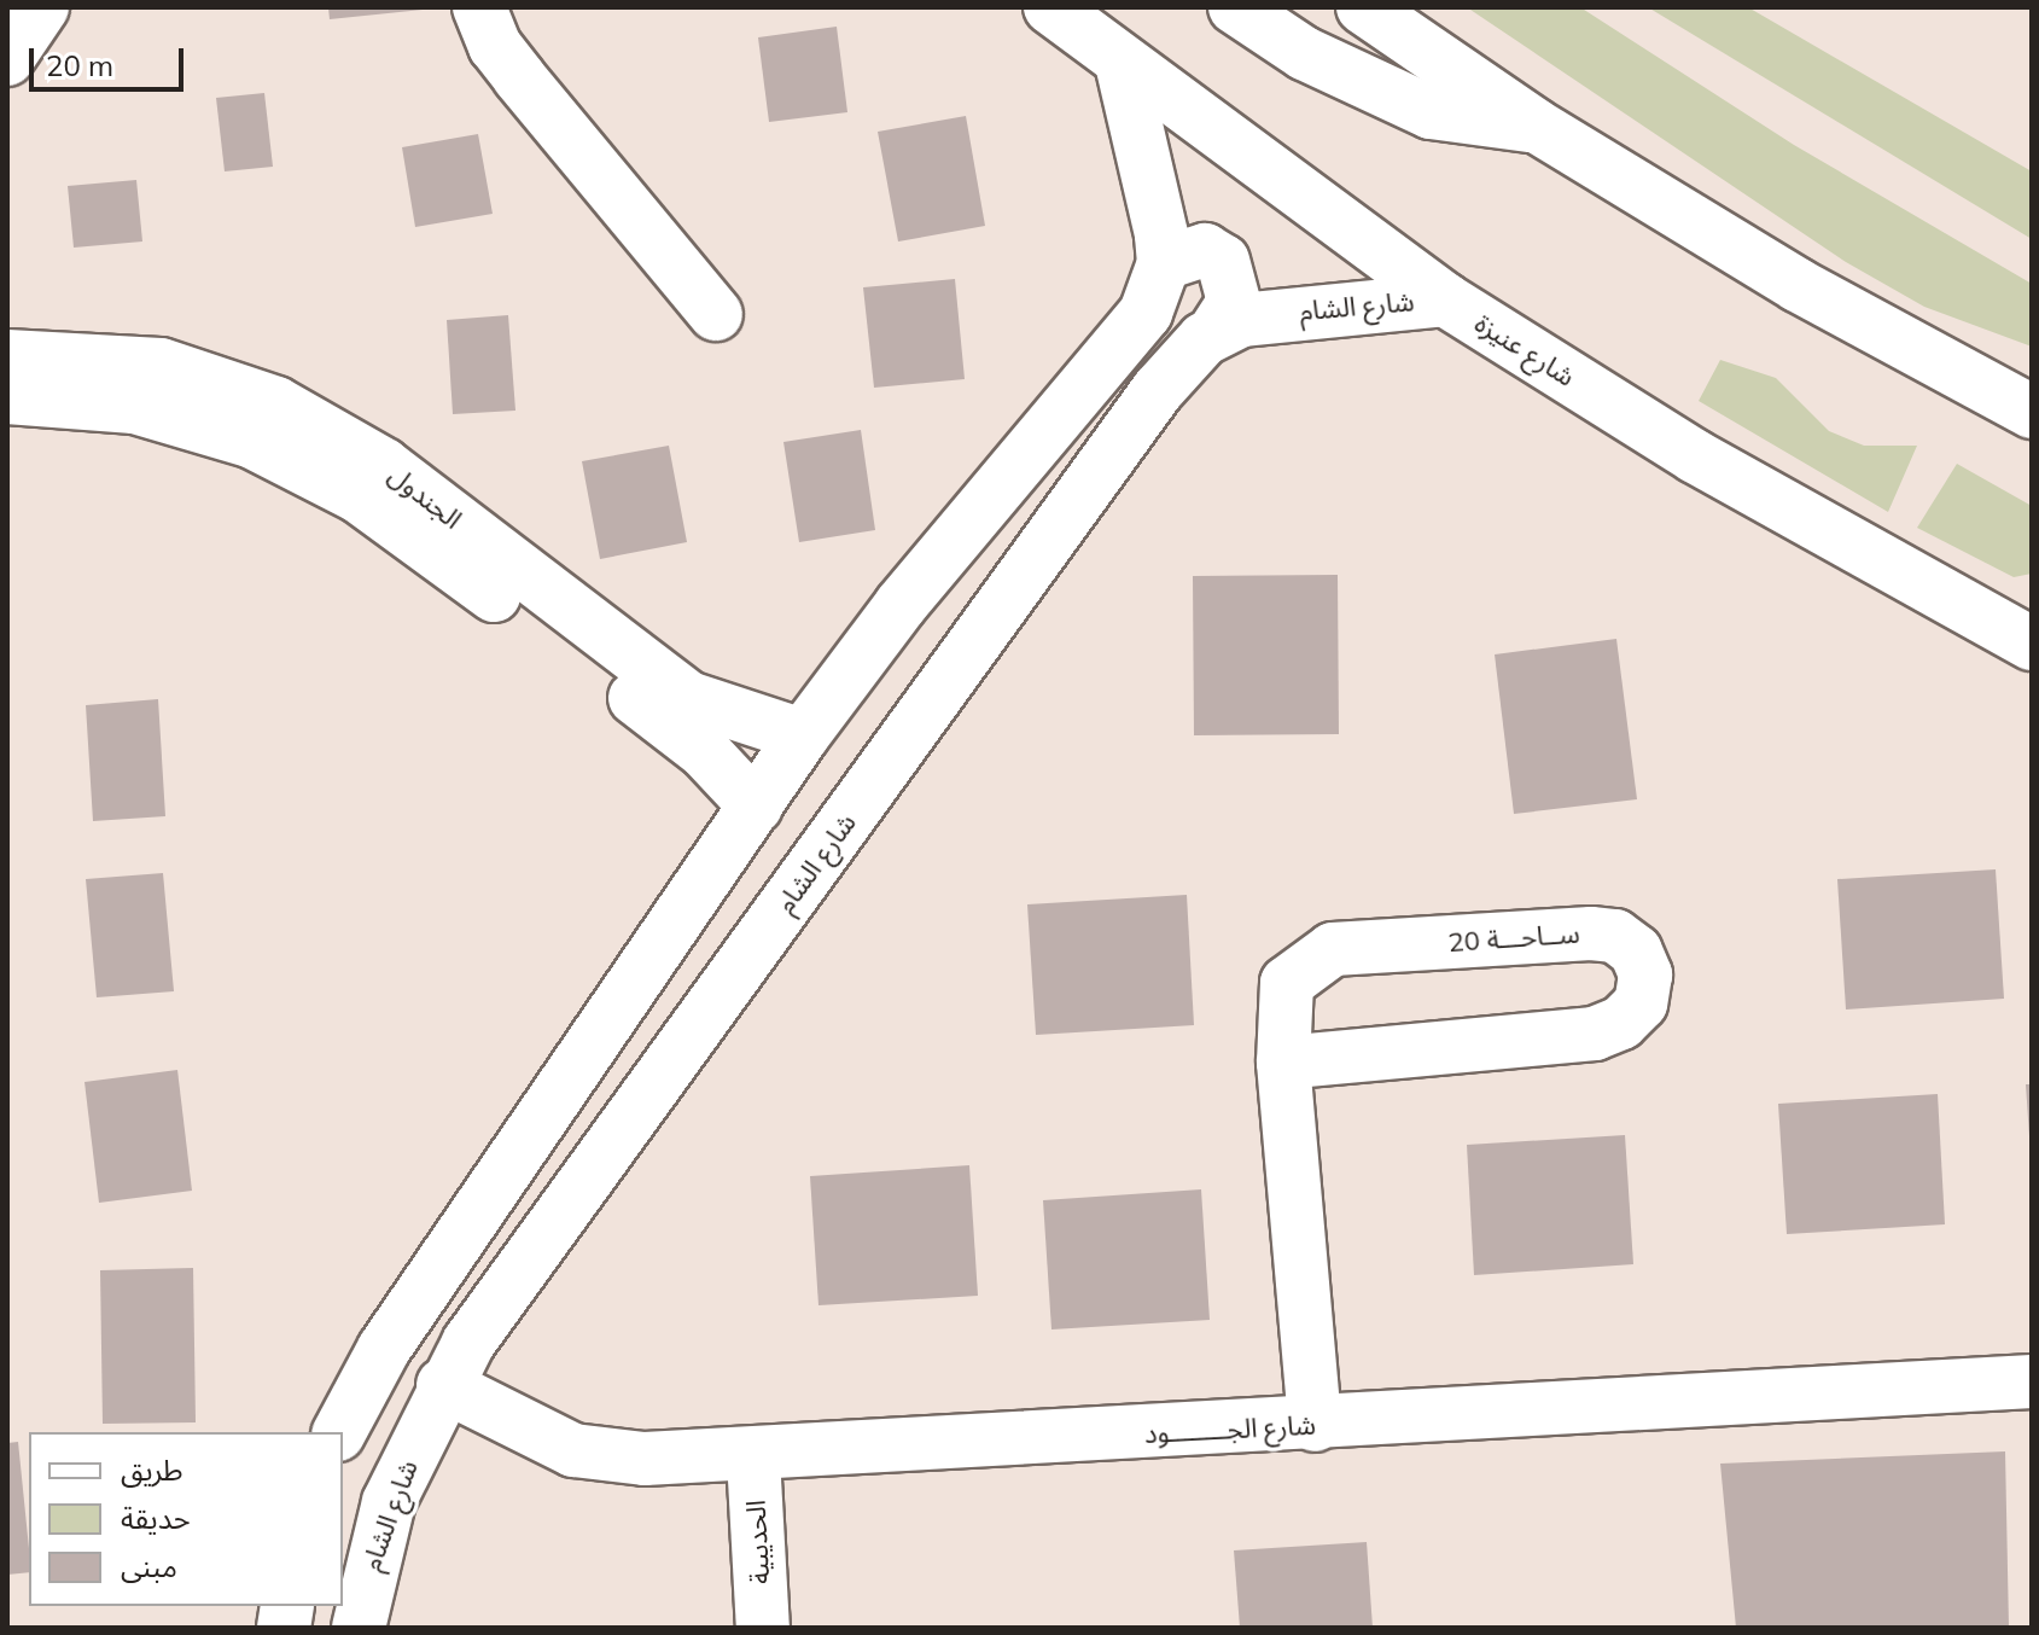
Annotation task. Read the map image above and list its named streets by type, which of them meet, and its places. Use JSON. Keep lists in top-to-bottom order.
{
  "streets": {
    "main road": [
      "شارع الشام",
      "شارع عنيزة",
      "الجندول",
      "ســاحـــة 20",
      "شارع الجــــــــود",
      "الحديبية"
    ]
  },
  "crossings": [
    ["شارع الشام", "شارع عنيزة"],
    ["شارع الشام", "شارع الجــــــــود"],
    ["ســاحـــة 20", "شارع الجــــــــود"],
    ["شارع الجــــــــود", "الحديبية"]
  ],
  "legend": ["طريق", "حديقة", "مبنى"],
  "scale_bar": "20 m"
}
